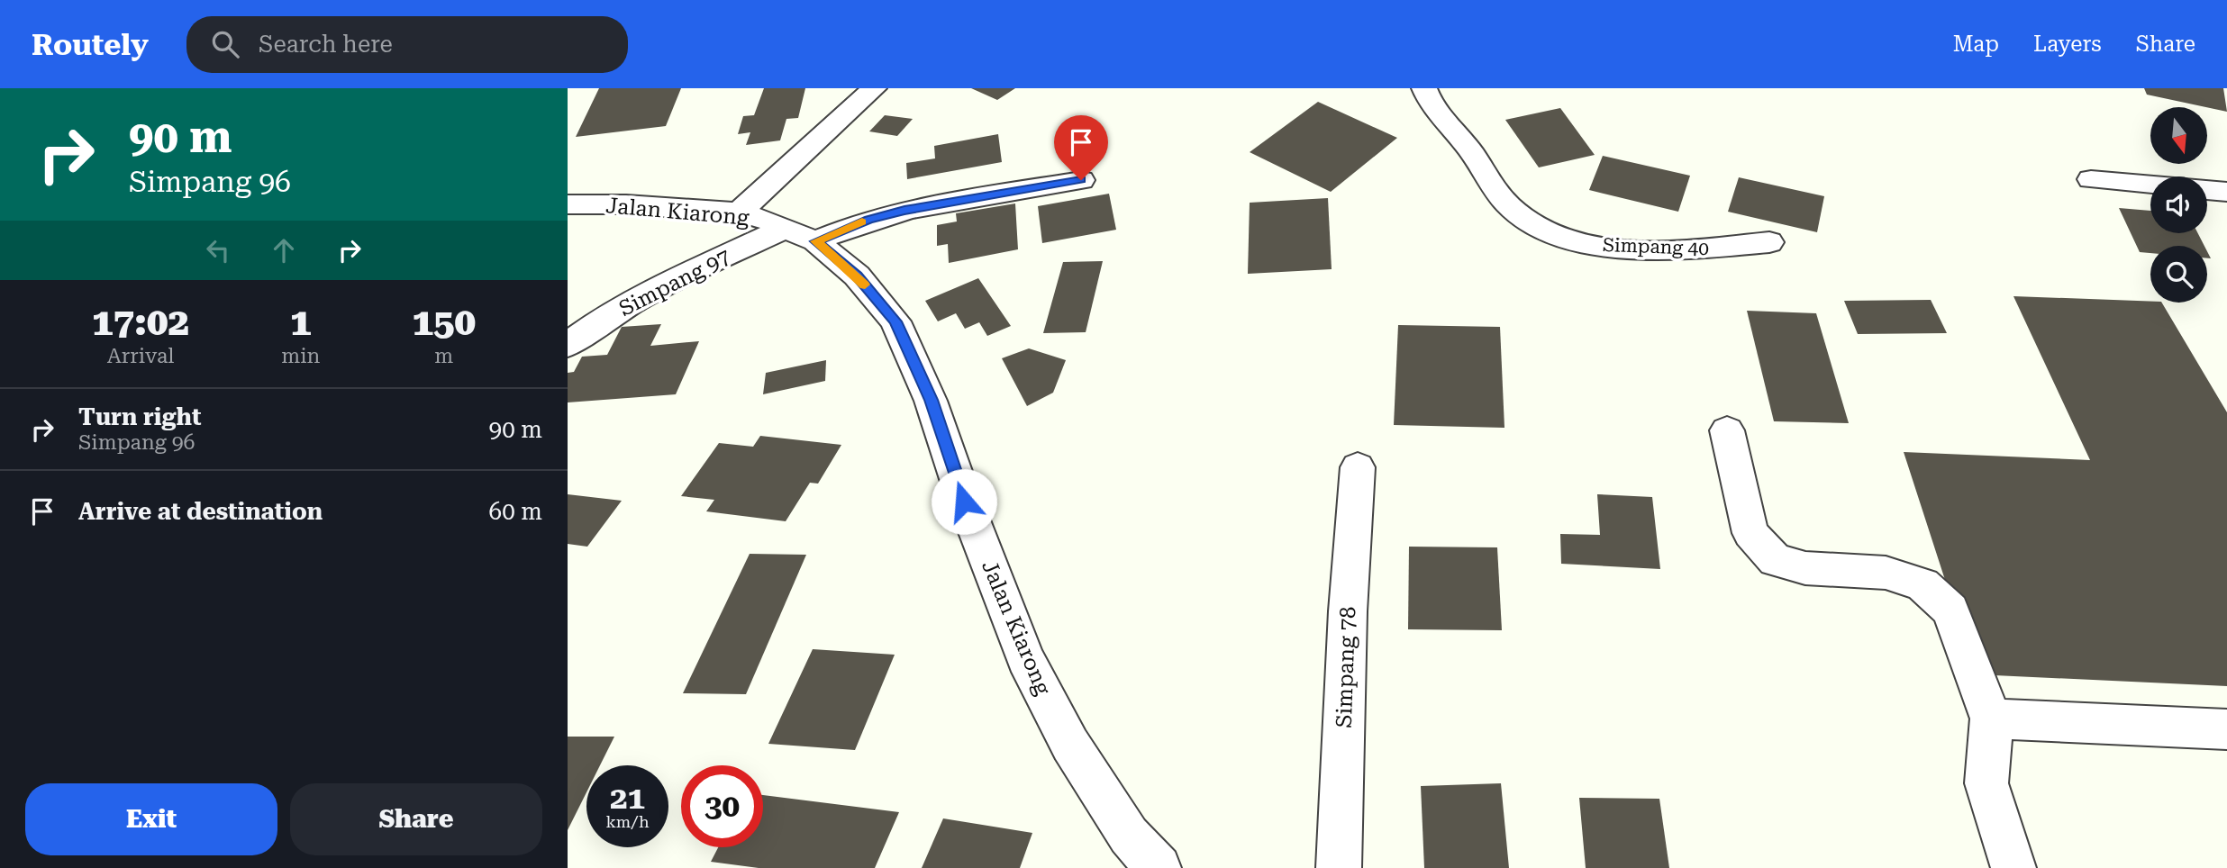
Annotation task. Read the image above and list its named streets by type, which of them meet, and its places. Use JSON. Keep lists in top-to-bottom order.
{
  "streets": {
    "street": [
      "Jalan Kiarong",
      "Simpang 40",
      "Simpang 97",
      "Simpang 78"
    ]
  },
  "crossings": [
    ["Jalan Kiarong", "Simpang 97"]
  ],
  "north": "bottom",
  "page": {
    "header": "Routely",
    "search": "Search here",
    "nav": ["Map", "Layers", "Share"],
    "turn": ["90 m", "Simpang 96"],
    "eta": [
      "17:02",
      "Arrival",
      "1",
      "min",
      "150",
      "m"
    ],
    "list": [
      {
        "name": "Turn right",
        "note": "Simpang 96",
        "value": "90 m"
      },
      {
        "name": "Arrive at destination",
        "value": "60 m"
      }
    ],
    "speed": "21 km/h",
    "limit": "30",
    "buttons": ["Exit", "Share"]
  }
}
